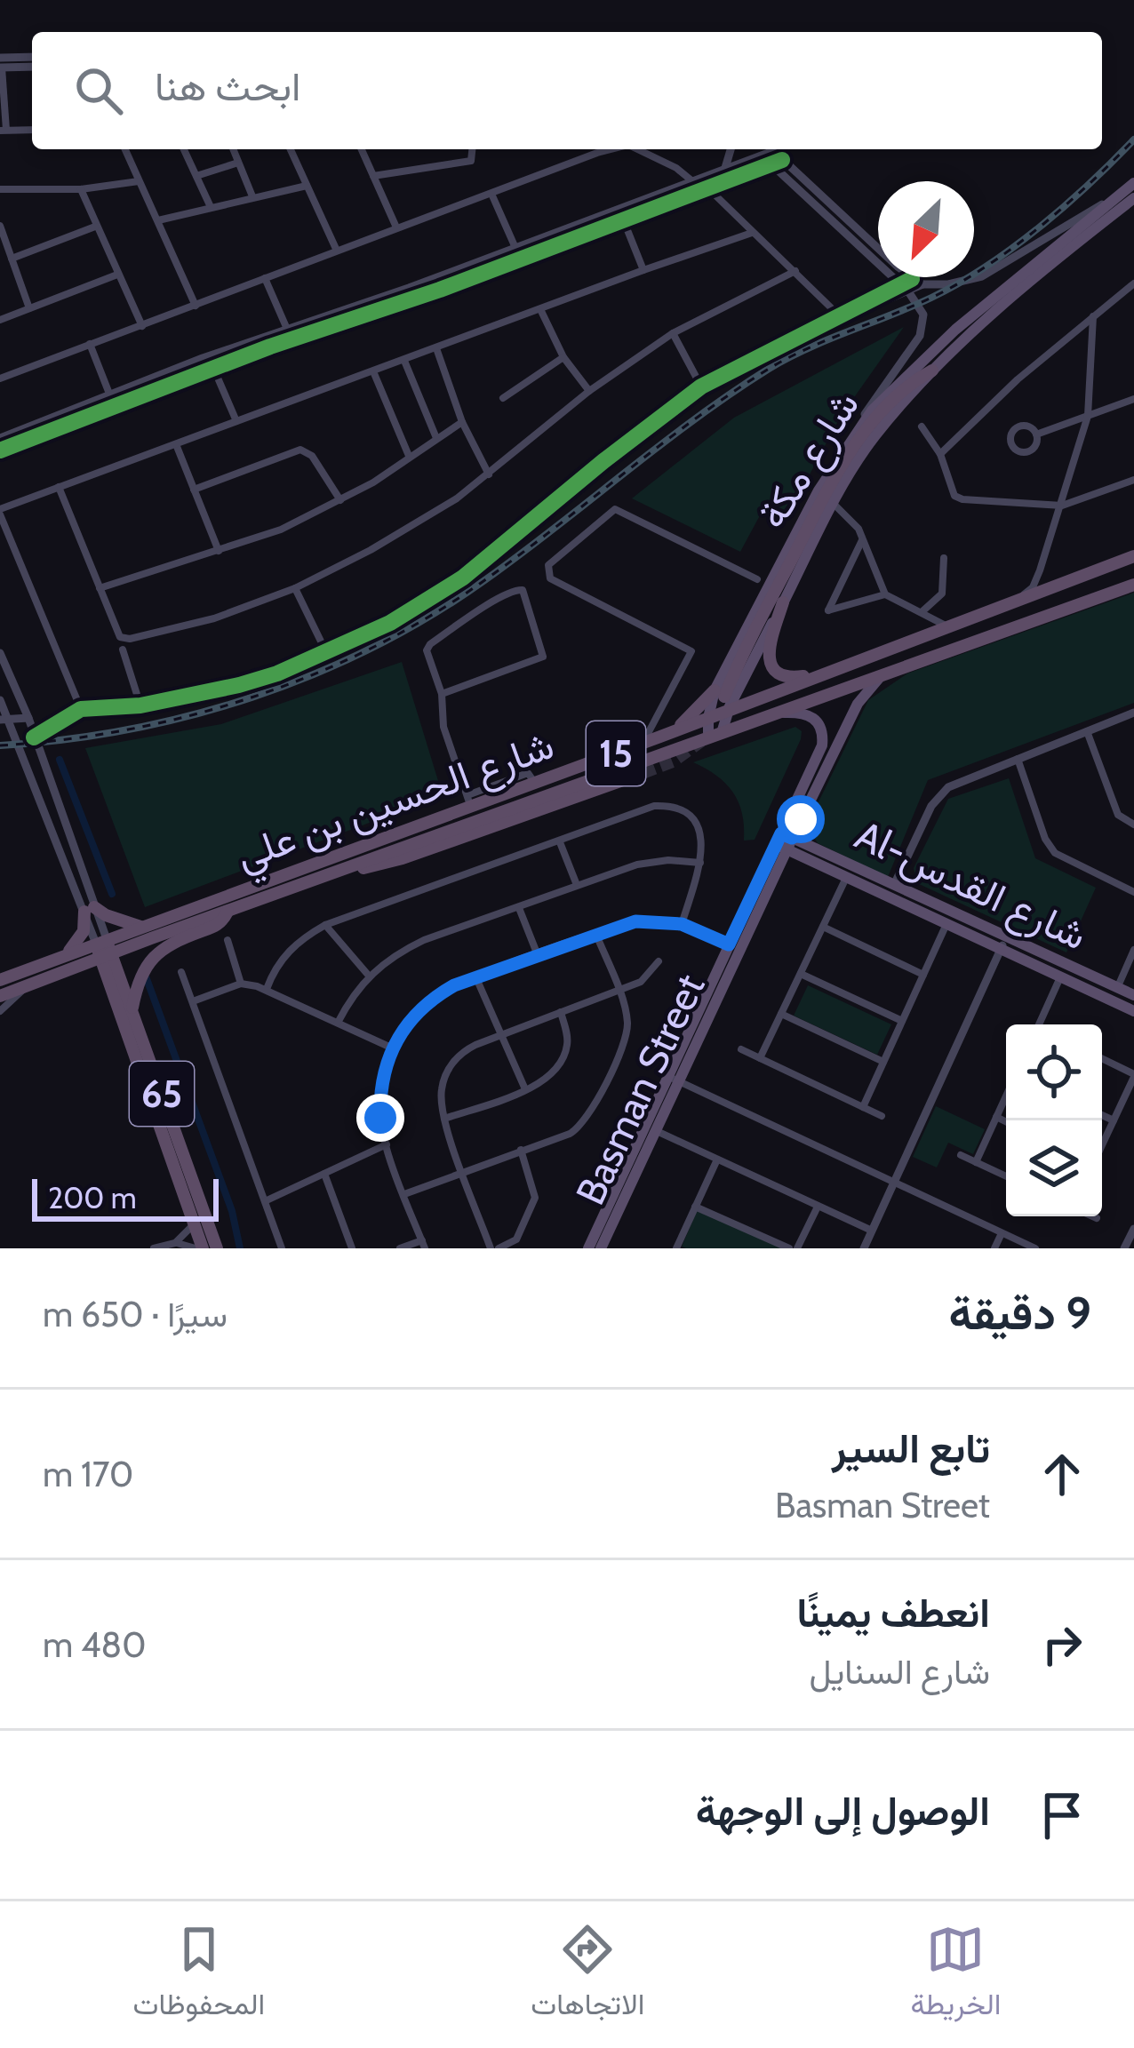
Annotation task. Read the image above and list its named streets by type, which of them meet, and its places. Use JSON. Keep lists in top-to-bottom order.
{
  "streets": {
    "highway": ["15", "شارع الحسين بن علي", "65"],
    "main road": ["شارع مكة", "Al-شارع القدس", "Basman Street"]
  },
  "crossings": [
    ["شارع مكة", "شارع الحسين بن علي"],
    ["15", "شارع الحسين بن علي"],
    ["15", "65"],
    ["شارع الحسين بن علي", "Basman Street"],
    ["شارع الحسين بن علي", "65"],
    ["Al-شارع القدس", "Basman Street"]
  ],
  "scale_bar": "200 m",
  "north": "bottom left",
  "page": {
    "search": "ابحث هنا",
    "scale": "200 m",
    "heading": ["9 دقيقة", "سيرًا · 650 m"],
    "list": [
      ["تابع السير", "Basman Street", "170 m"],
      ["انعطف يمينًا", "شارع السنايل", "480 m"],
      "الوصول إلى الوجهة"
    ],
    "nav": ["الخريطة", "الاتجاهات", "المحفوظات"]
  }
}
